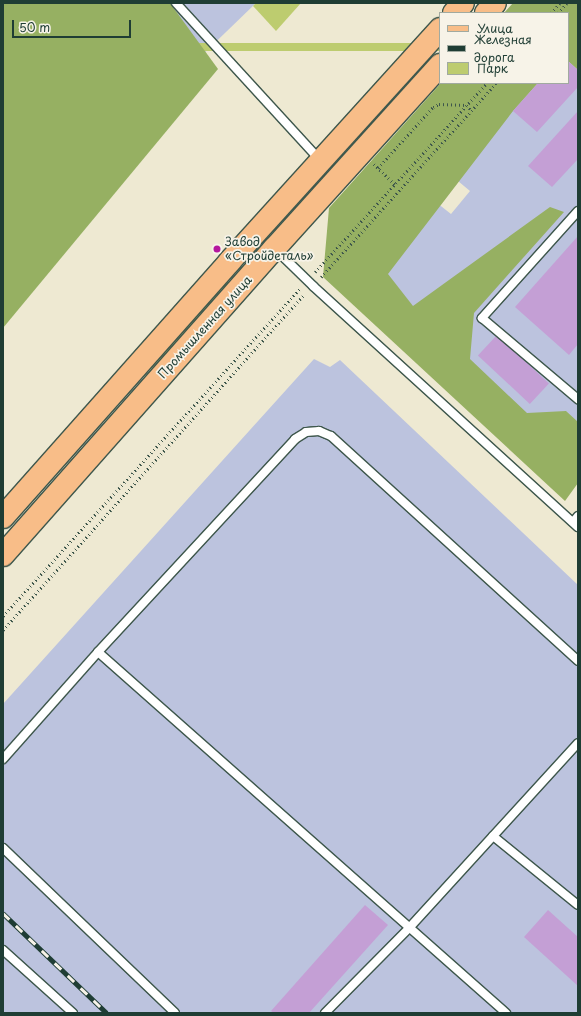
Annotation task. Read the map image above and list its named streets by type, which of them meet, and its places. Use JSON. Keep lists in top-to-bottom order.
{
  "streets": {
    "main road": ["Промышленная улица"]
  },
  "places": ["Завод «Стройдеталь»"],
  "legend": ["Улица", "Железная дорога", "Парк"],
  "scale_bar": "50 m"
}
